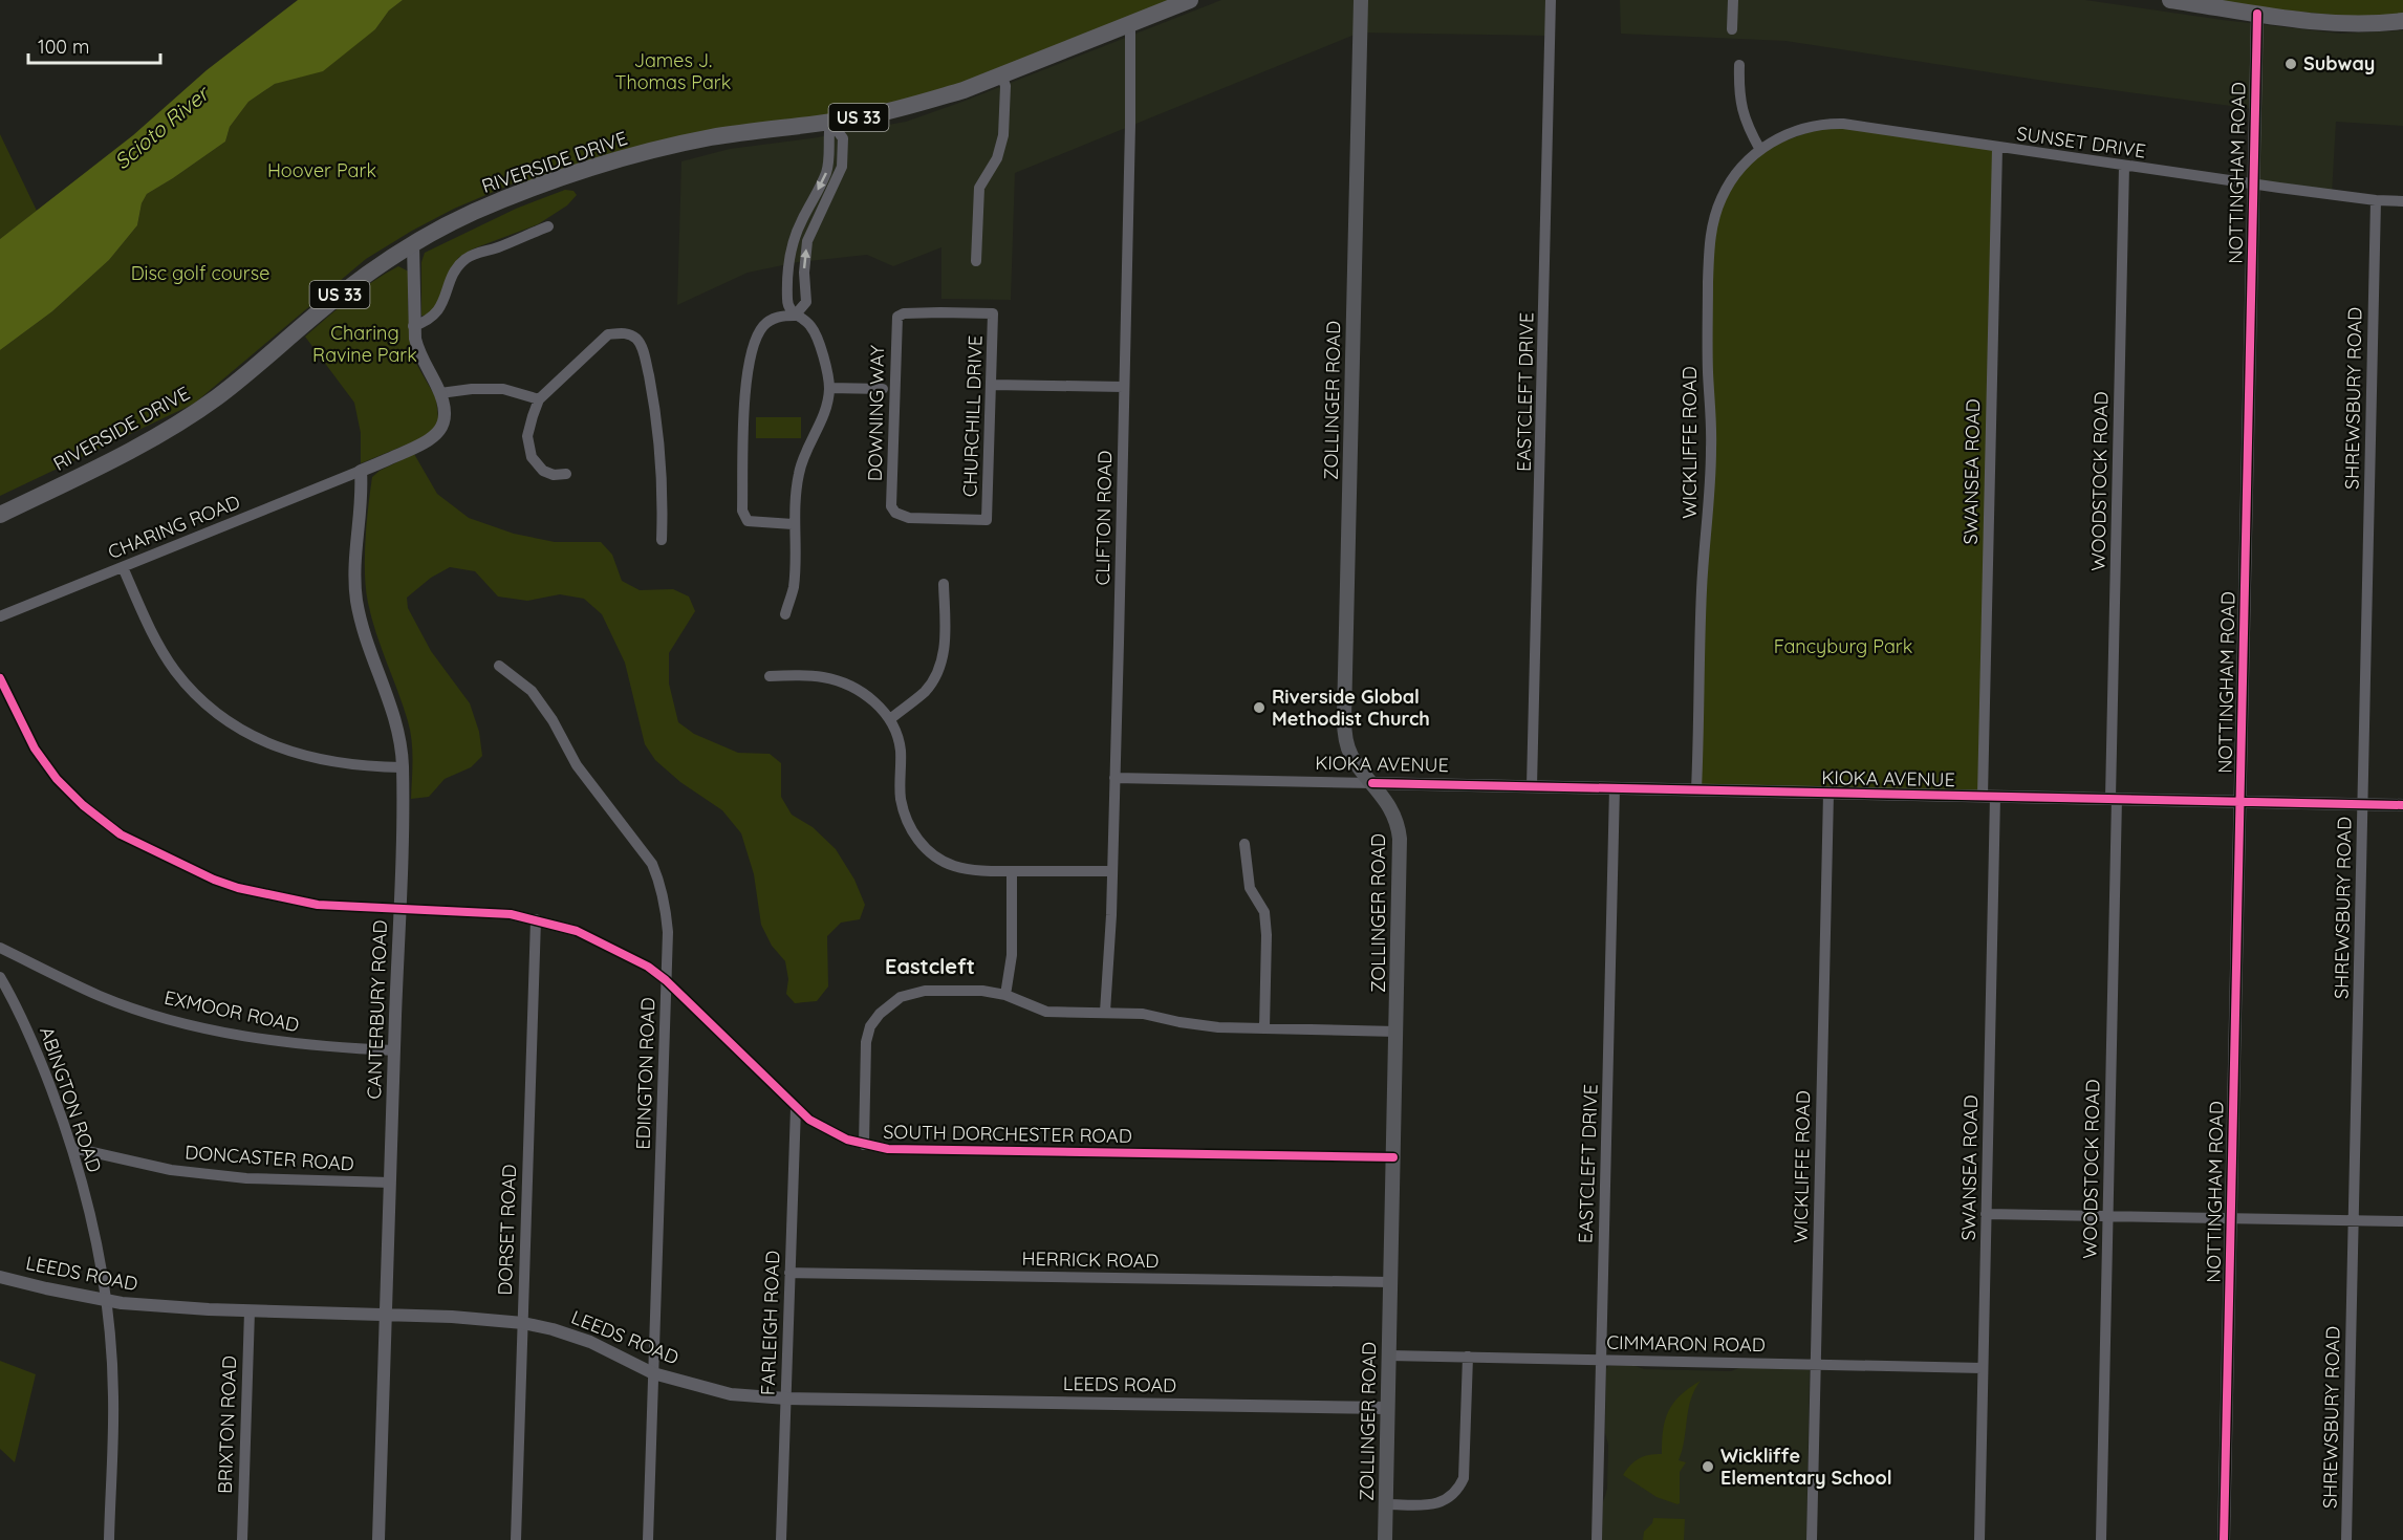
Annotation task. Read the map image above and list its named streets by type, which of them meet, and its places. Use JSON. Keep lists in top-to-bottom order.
{
  "streets": {
    "main road": ["US 33", "RIVERSIDE DRIVE", "ZOLLINGER ROAD"],
    "street": [
      "SUNSET DRIVE",
      "NOTTINGHAM ROAD",
      "EASTCLEFT DRIVE",
      "SHREWSBURY ROAD",
      "DOWNING WAY",
      "CHURCHILL DRIVE",
      "WICKLIFFE ROAD",
      "SWANSEA ROAD",
      "WOODSTOCK ROAD",
      "CLIFTON ROAD",
      "CHARING ROAD",
      "KIOKA AVENUE",
      "CANTERBURY ROAD",
      "EXMOOR ROAD",
      "EDINGTON ROAD",
      "ABINGTON ROAD",
      "SOUTH DORCHESTER ROAD",
      "DONCASTER ROAD",
      "DORSET ROAD",
      "HERRICK ROAD",
      "LEEDS ROAD",
      "FARLEIGH ROAD",
      "CIMMARON ROAD",
      "BRIXTON ROAD"
    ]
  },
  "crossings": [
    ["SUNSET DRIVE", "NOTTINGHAM ROAD"],
    ["SUNSET DRIVE", "SHREWSBURY ROAD"],
    ["SUNSET DRIVE", "WICKLIFFE ROAD"],
    ["SUNSET DRIVE", "SWANSEA ROAD"],
    ["SUNSET DRIVE", "WOODSTOCK ROAD"],
    ["RIVERSIDE DRIVE", "CLIFTON ROAD"],
    ["NOTTINGHAM ROAD", "KIOKA AVENUE"],
    ["EASTCLEFT DRIVE", "KIOKA AVENUE"],
    ["EASTCLEFT DRIVE", "CIMMARON ROAD"],
    ["SHREWSBURY ROAD", "KIOKA AVENUE"],
    ["ZOLLINGER ROAD", "KIOKA AVENUE"],
    ["ZOLLINGER ROAD", "SOUTH DORCHESTER ROAD"],
    ["ZOLLINGER ROAD", "HERRICK ROAD"],
    ["ZOLLINGER ROAD", "LEEDS ROAD"],
    ["ZOLLINGER ROAD", "CIMMARON ROAD"],
    ["DOWNING WAY", "CHURCHILL DRIVE"],
    ["WICKLIFFE ROAD", "KIOKA AVENUE"],
    ["WICKLIFFE ROAD", "CIMMARON ROAD"],
    ["SWANSEA ROAD", "KIOKA AVENUE"],
    ["SWANSEA ROAD", "CIMMARON ROAD"],
    ["WOODSTOCK ROAD", "KIOKA AVENUE"],
    ["CLIFTON ROAD", "KIOKA AVENUE"],
    ["CHARING ROAD", "CANTERBURY ROAD"],
    ["CANTERBURY ROAD", "EXMOOR ROAD"],
    ["CANTERBURY ROAD", "SOUTH DORCHESTER ROAD"],
    ["CANTERBURY ROAD", "DONCASTER ROAD"],
    ["CANTERBURY ROAD", "LEEDS ROAD"],
    ["EDINGTON ROAD", "SOUTH DORCHESTER ROAD"],
    ["EDINGTON ROAD", "LEEDS ROAD"],
    ["ABINGTON ROAD", "DONCASTER ROAD"],
    ["ABINGTON ROAD", "LEEDS ROAD"],
    ["SOUTH DORCHESTER ROAD", "DORSET ROAD"],
    ["SOUTH DORCHESTER ROAD", "FARLEIGH ROAD"],
    ["DORSET ROAD", "LEEDS ROAD"],
    ["HERRICK ROAD", "FARLEIGH ROAD"],
    ["LEEDS ROAD", "FARLEIGH ROAD"],
    ["LEEDS ROAD", "BRIXTON ROAD"]
  ],
  "districts": ["Eastcleft"],
  "water": ["Scioto River"],
  "parks": [
    "James J. Thomas Park",
    "Hoover Park",
    "Disc golf course",
    "Charing Ravine Park",
    "Fancyburg Park"
  ],
  "places": ["Subway", "Riverside Global Methodist Church", "Wickliffe Elementary School"],
  "scale_bar": "100 m"
}
